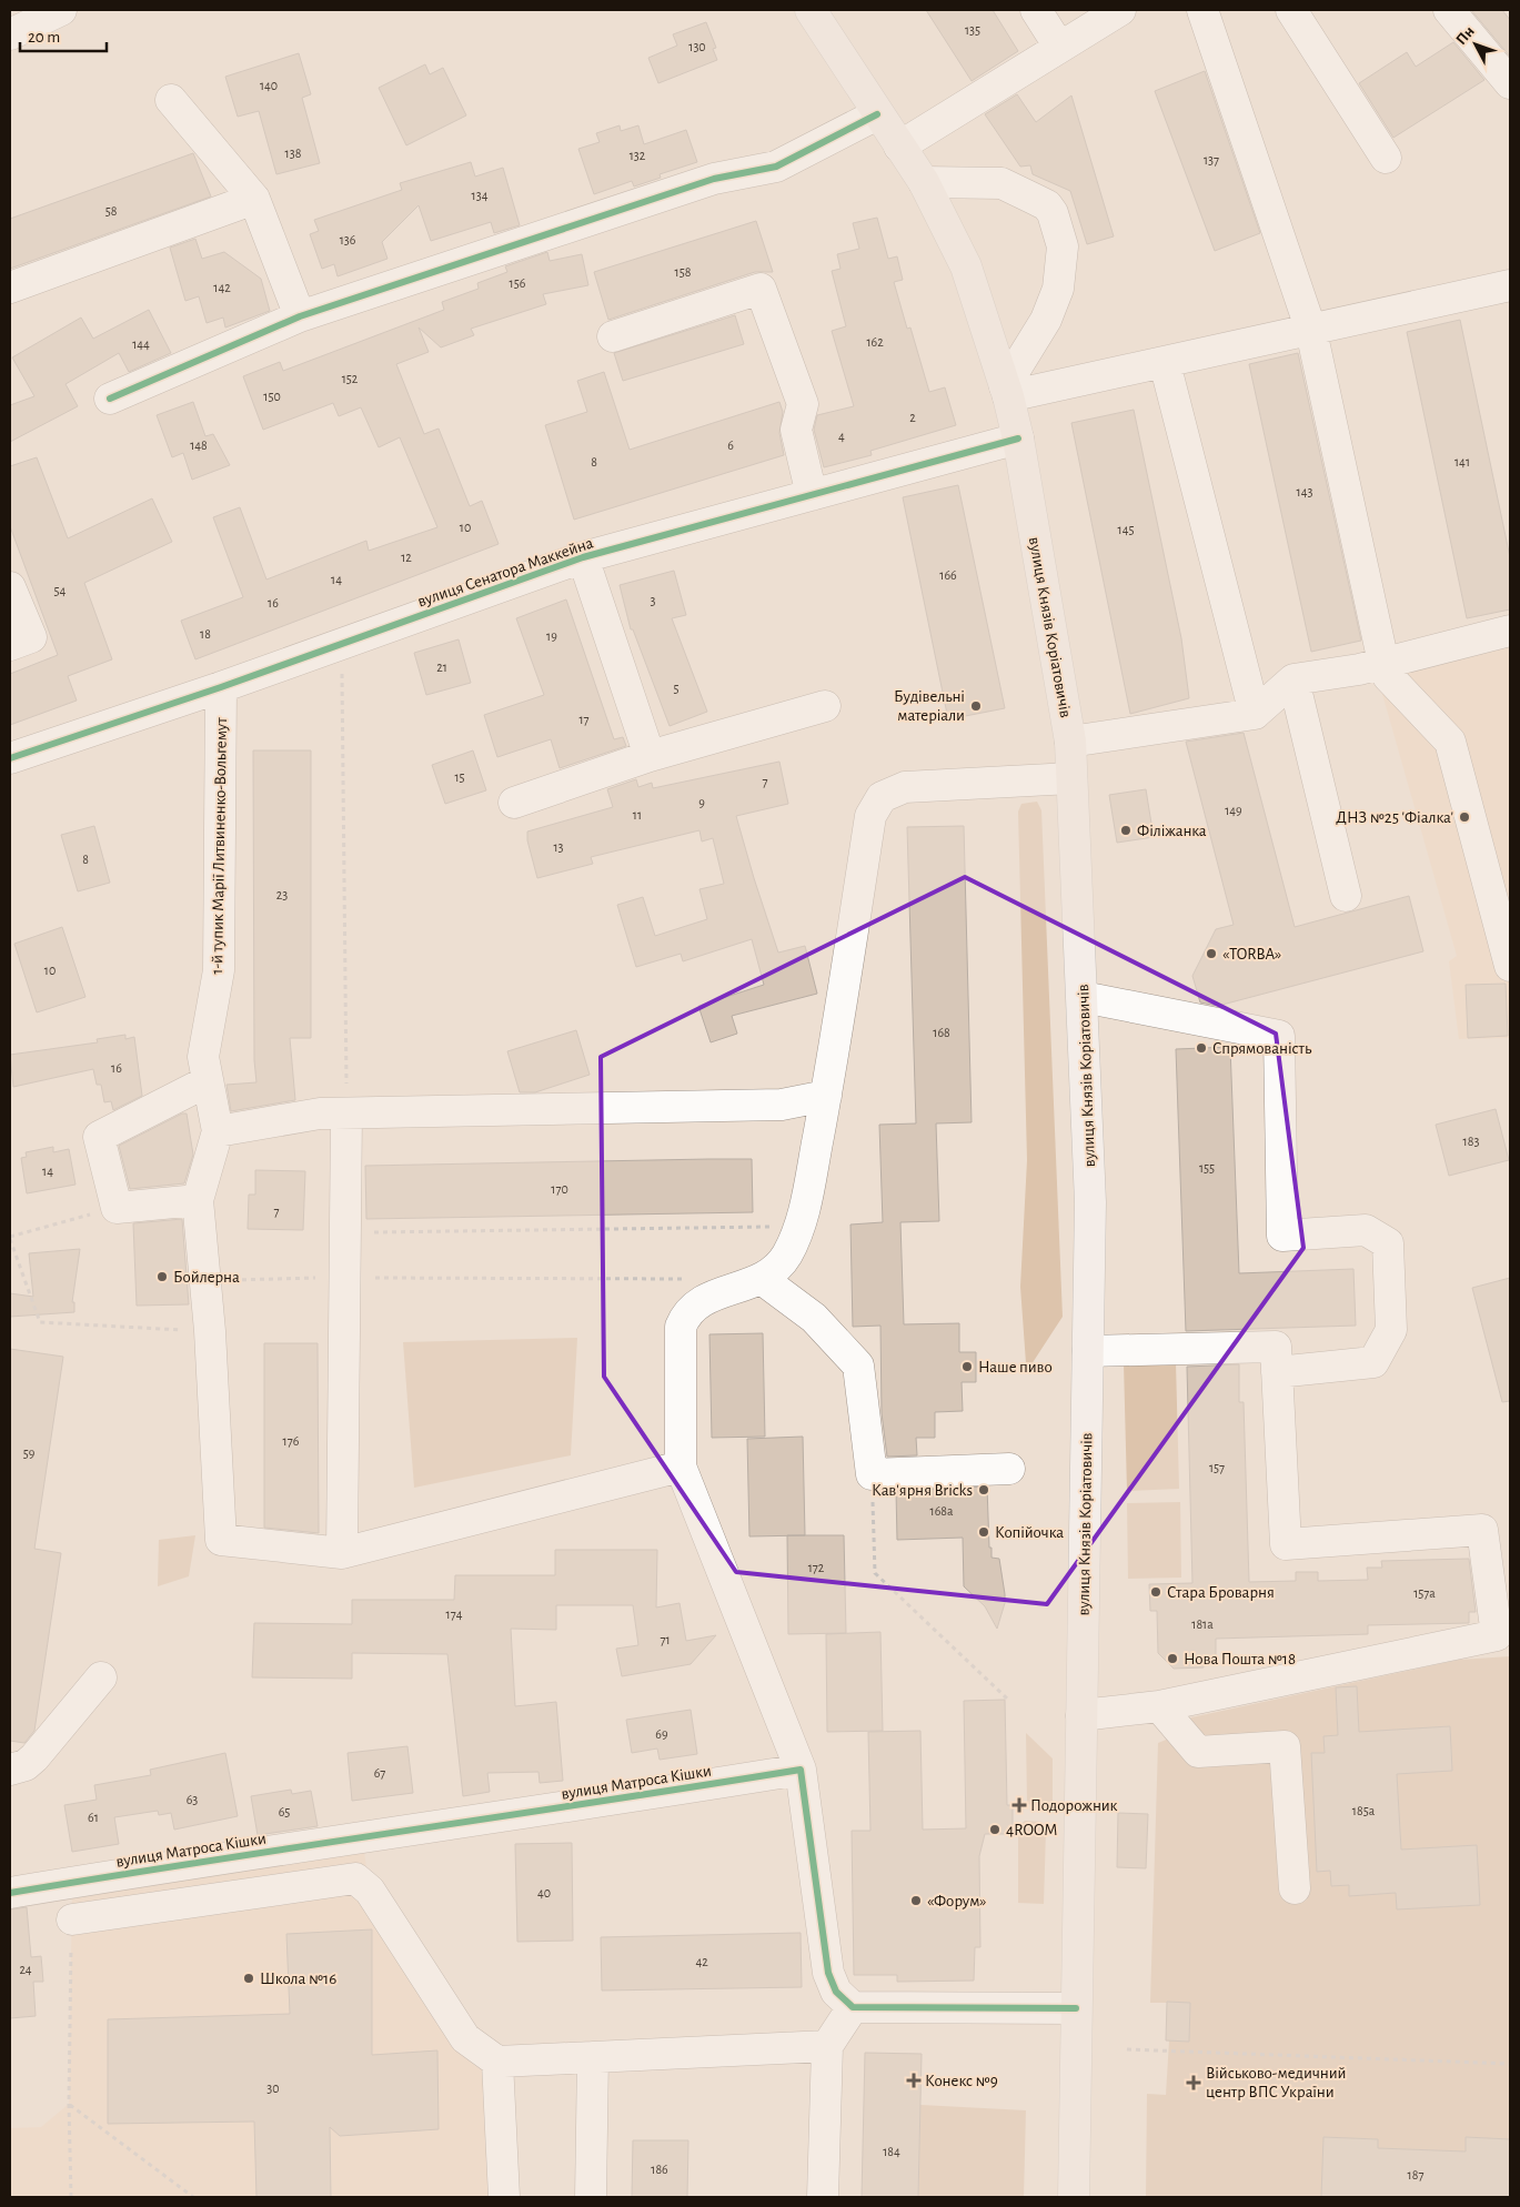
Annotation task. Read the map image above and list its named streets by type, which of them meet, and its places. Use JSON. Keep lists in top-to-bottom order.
{
  "streets": {
    "main road": ["вулиця Князів Коріатовичів"],
    "street": ["вулиця Сенатора Маккейна", "1-й тупик Марії Литвиненко-Вольгемут", "вулиця Матроса Кішки"]
  },
  "crossings": [
    ["вулиця Сенатора Маккейна", "вулиця Князів Коріатовичів"],
    ["вулиця Сенатора Маккейна", "1-й тупик Марії Литвиненко-Вольгемут"]
  ],
  "places": {
    "other": [
      "Будівельні матеріали",
      "ДНЗ №25 'Фіалка'",
      "Філіжанка",
      "«TORBA»",
      "Спрямованість",
      "Бойлерна",
      "Наше пиво",
      "Кав'ярня Bricks",
      "Копійочка",
      "Стара Броварня",
      "Нова Пошта №18",
      "4ROOM",
      "«Форум»",
      "Школа №16"
    ],
    "health": ["Подорожник", "Конекс №9", "Військово-медичний центр ВПС України"]
  },
  "house_numbers": [
    "135",
    "130",
    "140",
    "138",
    "132",
    "137",
    "134",
    "58",
    "136",
    "158",
    "156",
    "142",
    "162",
    "144",
    "152",
    "150",
    "2",
    "4",
    "148",
    "6",
    "8",
    "141",
    "143",
    "10",
    "145",
    "12",
    "166",
    "14",
    "54",
    "3",
    "16",
    "18",
    "19",
    "21",
    "5",
    "17",
    "15",
    "7",
    "9",
    "149",
    "11",
    "13",
    "8",
    "23",
    "10",
    "168",
    "16",
    "183",
    "155",
    "14",
    "170",
    "7",
    "176",
    "59",
    "157",
    "168а",
    "172",
    "157а",
    "174",
    "181а",
    "71",
    "69",
    "67",
    "63",
    "185а",
    "65",
    "61",
    "40",
    "42",
    "24",
    "30",
    "184",
    "186",
    "187"
  ],
  "scale_bar": "20 m",
  "north": "top left"
}
